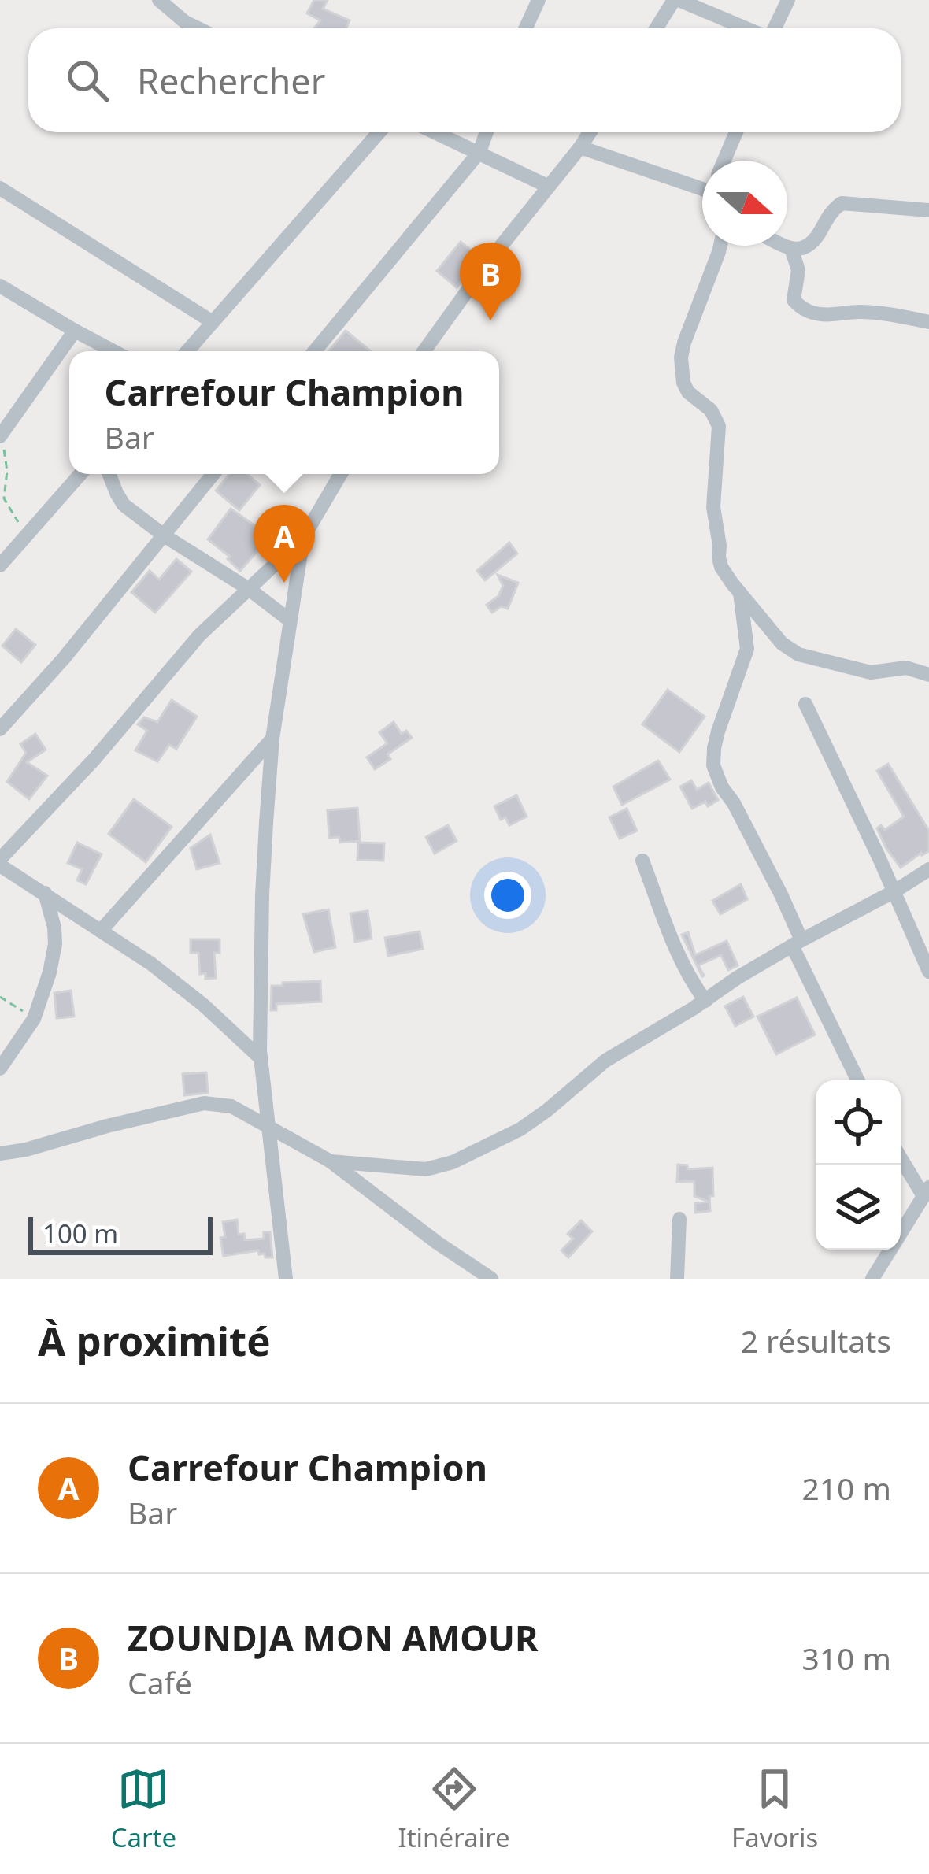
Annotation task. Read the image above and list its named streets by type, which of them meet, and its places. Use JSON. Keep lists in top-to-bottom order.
{
  "scale_bar": "100 m",
  "north": "right",
  "page": {
    "search": "Rechercher",
    "pins": ["B", "A"],
    "popup": ["Carrefour Champion", "Bar"],
    "scale": "100 m",
    "heading": ["À proximité", "2 résultats"],
    "list": [
      {
        "mark": "A",
        "name": "Carrefour Champion",
        "note": "Bar",
        "value": "210 m"
      },
      {
        "mark": "B",
        "name": "ZOUNDJA MON AMOUR",
        "note": "Café",
        "value": "310 m"
      }
    ],
    "nav": ["Carte", "Itinéraire", "Favoris"]
  }
}
